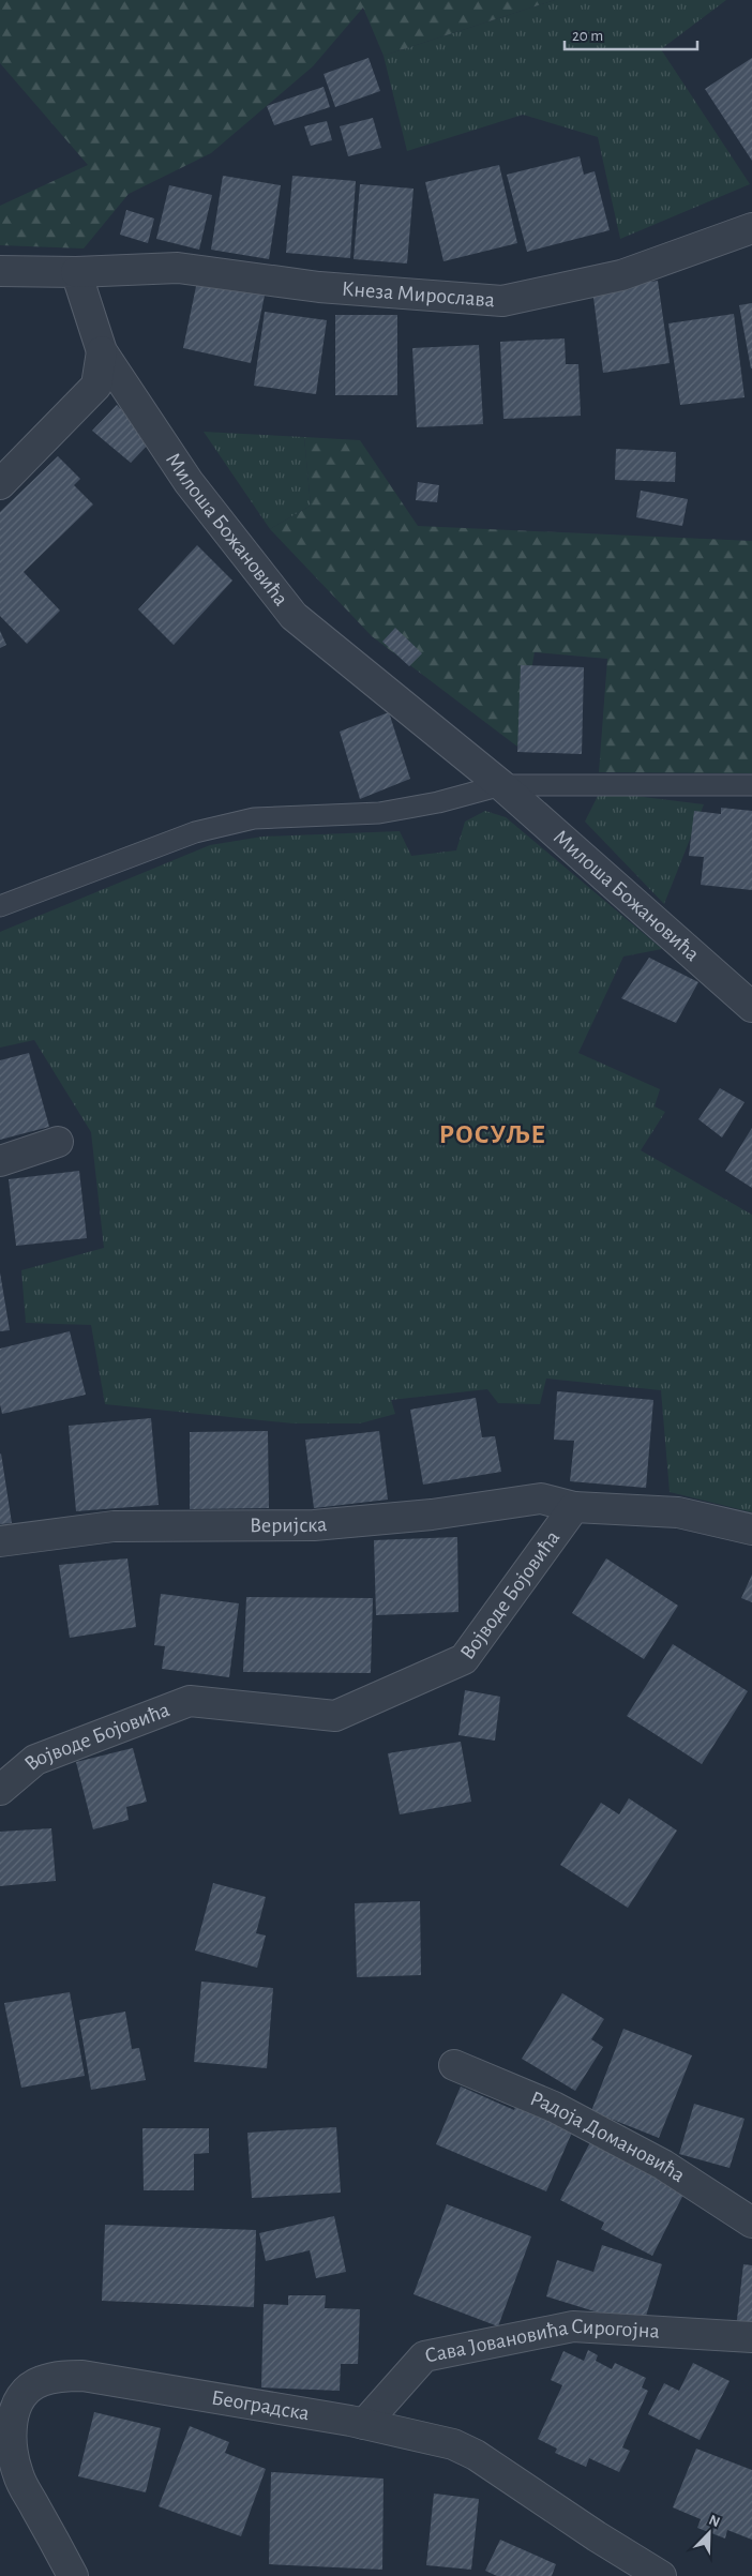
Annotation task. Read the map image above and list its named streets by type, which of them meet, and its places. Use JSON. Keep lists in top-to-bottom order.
{
  "streets": {
    "street": [
      "Кнеза Мирослава",
      "Милоша Божановића",
      "Веријска",
      "Војводе Бојовића",
      "Радоја Домановића",
      "Сава Јовановића Сирогојна",
      "Београдска"
    ]
  },
  "crossings": [
    ["Кнеза Мирослава", "Милоша Божановића"],
    ["Веријска", "Војводе Бојовића"],
    ["Сава Јовановића Сирогојна", "Београдска"]
  ],
  "districts": ["РОСУЉЕ"],
  "scale_bar": "20 m",
  "north": "top right"
}
